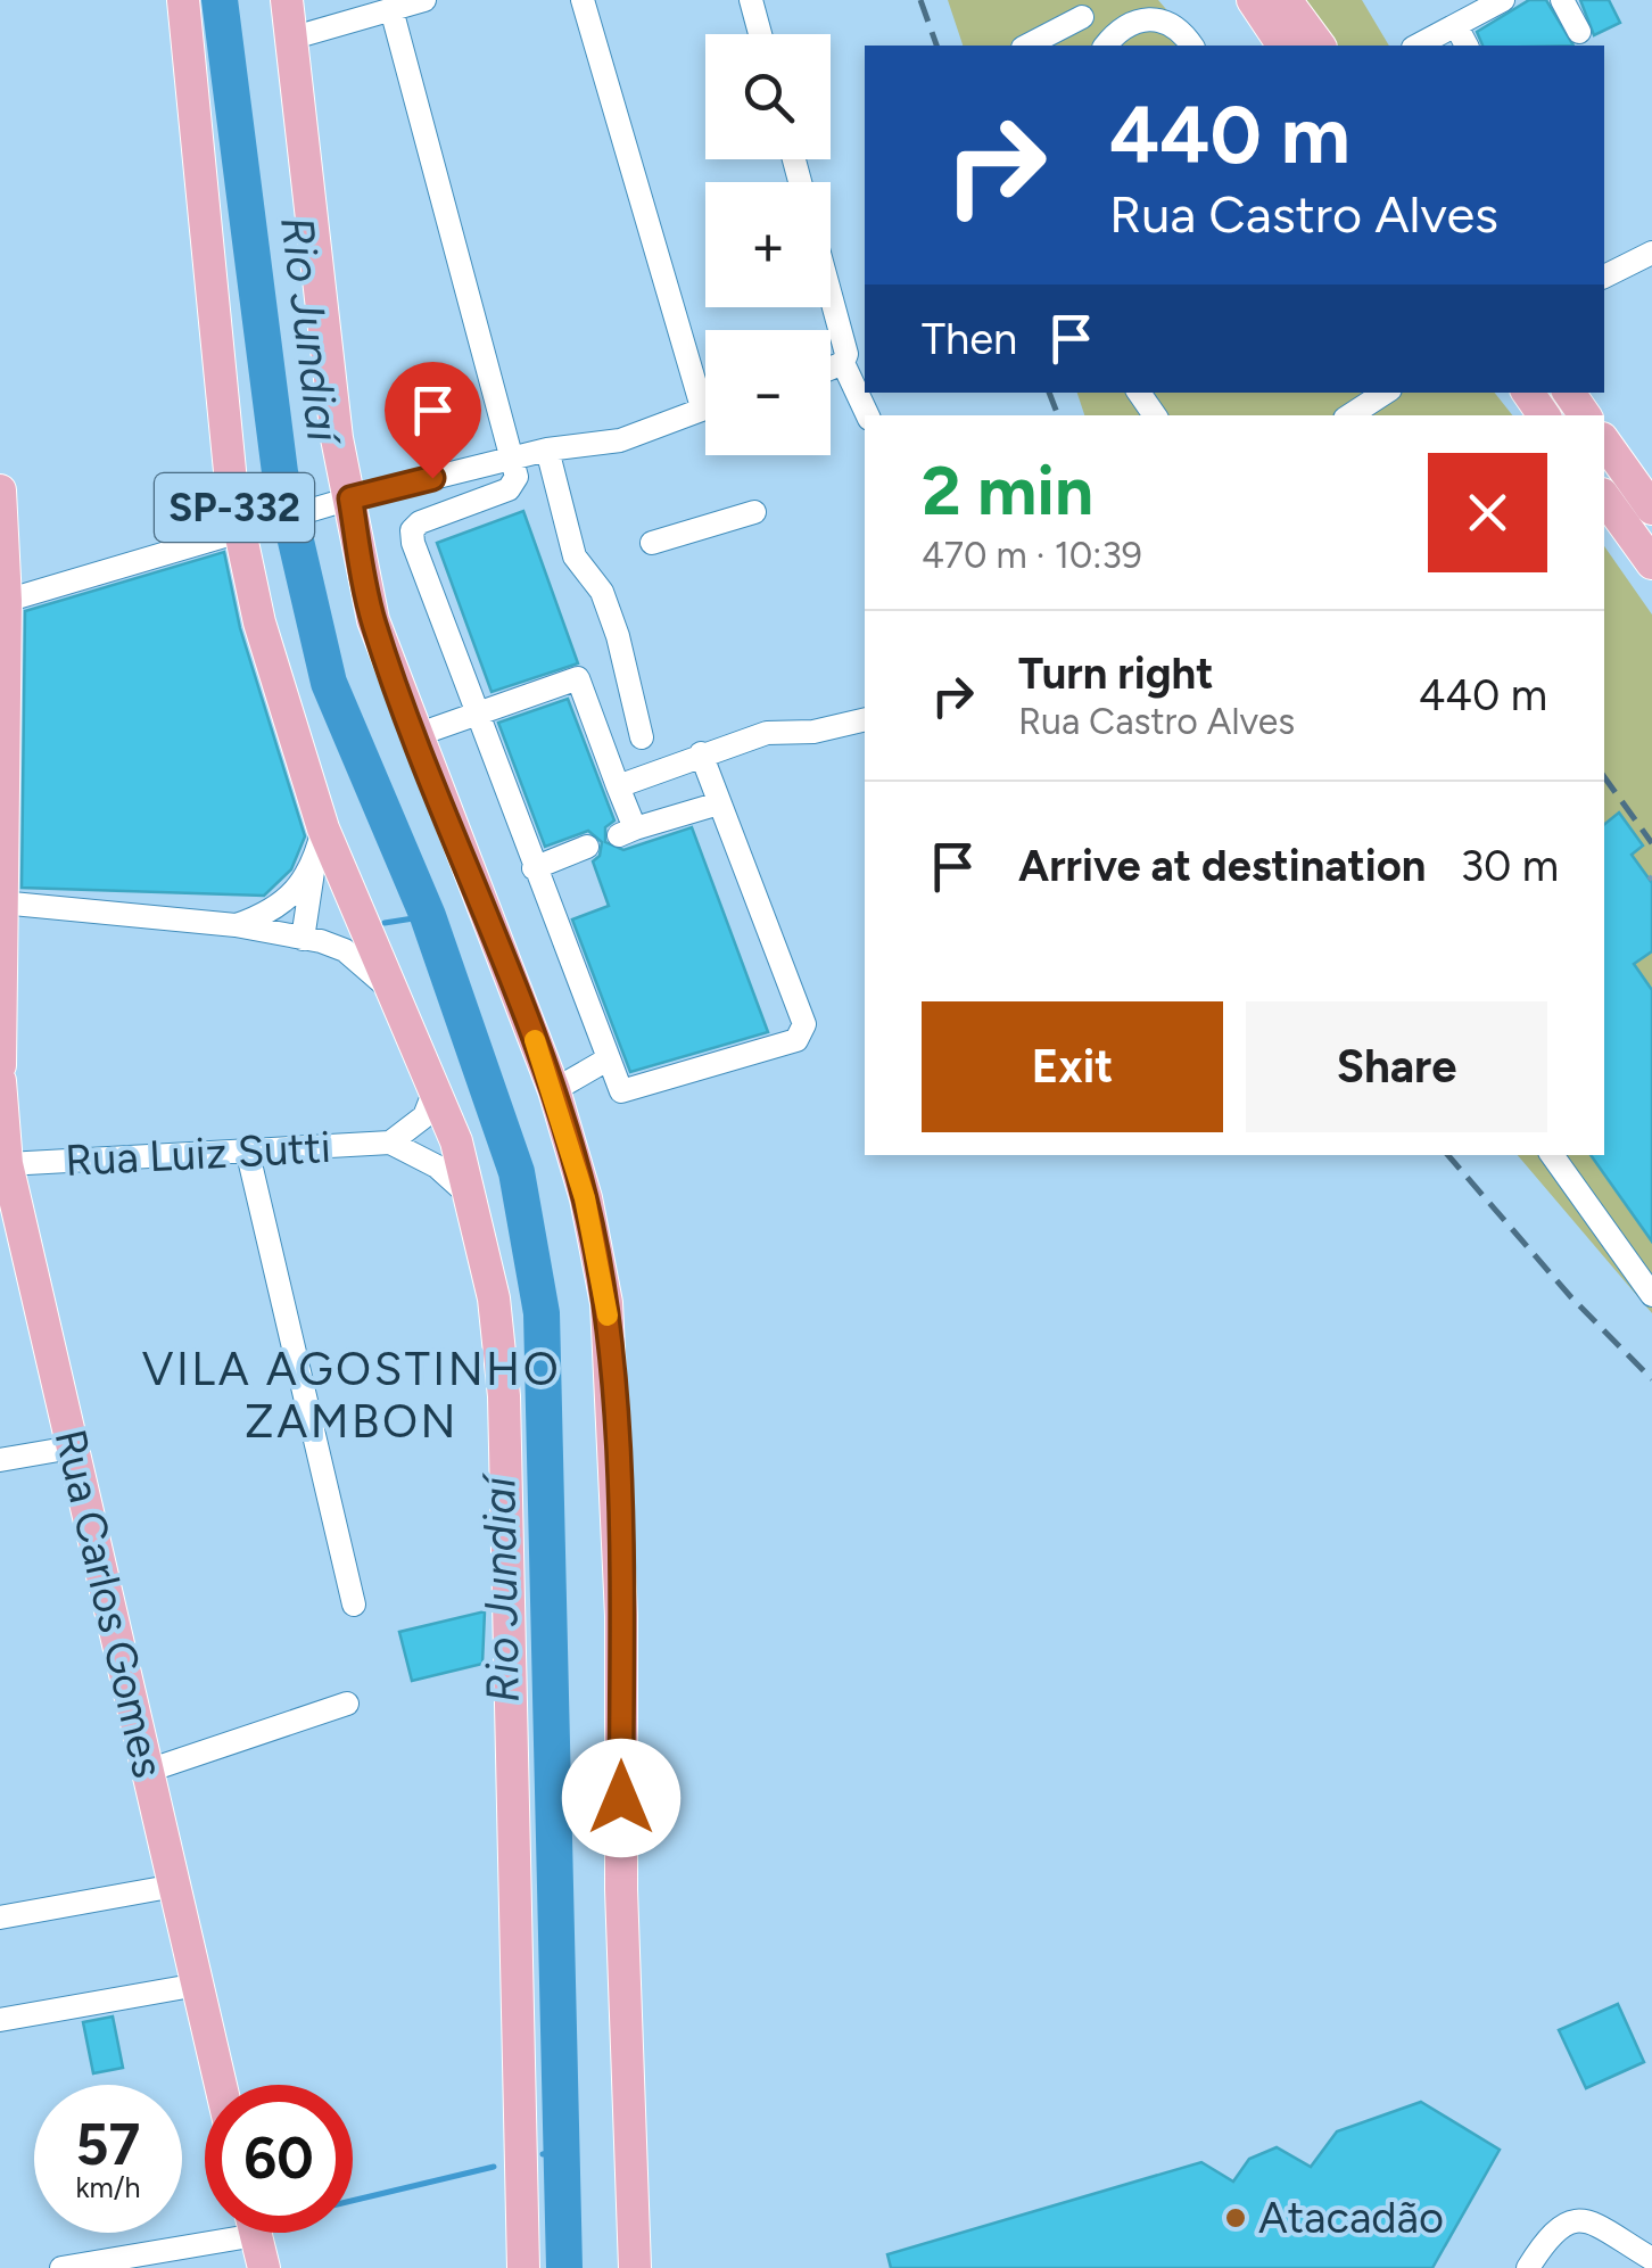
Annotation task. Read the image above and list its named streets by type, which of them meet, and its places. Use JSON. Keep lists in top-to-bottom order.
{
  "streets": {
    "main road": ["SP-332", "Rua Carlos Gomes"],
    "street": ["Rua Luiz Sutti"]
  },
  "crossings": [
    ["SP-332", "Rua Luiz Sutti"],
    ["Rua Luiz Sutti", "Rua Carlos Gomes"]
  ],
  "districts": ["VILA AGOSTINHO ZAMBON"],
  "water": ["Rio Jundiaí"],
  "places": ["Atacadão"],
  "page": {
    "map_buttons": ["+", "−"],
    "turn": ["440 m", "Rua Castro Alves"],
    "then": "Then",
    "heading": ["2 min", "470 m · 10:39"],
    "list": [
      {
        "name": "Turn right",
        "note": "Rua Castro Alves",
        "value": "440 m"
      },
      {
        "name": "Arrive at destination",
        "value": "30 m"
      }
    ],
    "buttons": ["Exit", "Share"],
    "speed": "57 km/h",
    "limit": "60"
  }
}
